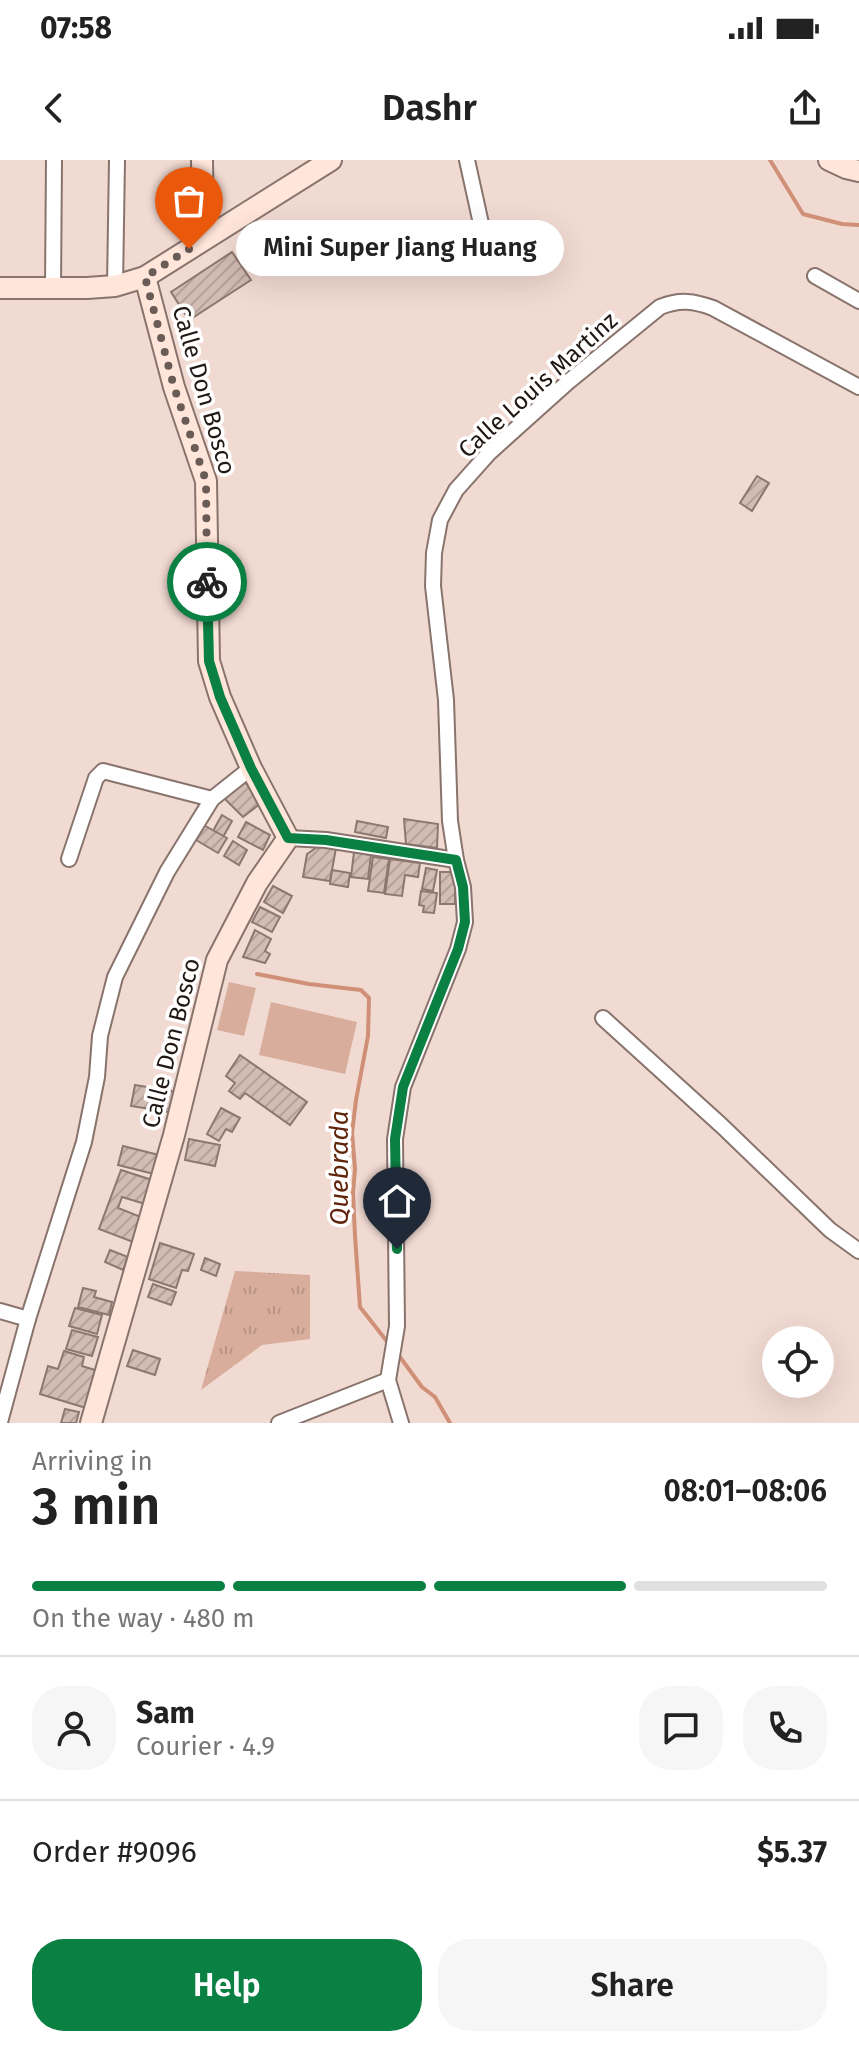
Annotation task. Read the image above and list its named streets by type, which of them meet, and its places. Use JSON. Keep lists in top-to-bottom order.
{
  "streets": {
    "street": ["Calle Louis Martinz", "Calle Don Bosco"]
  },
  "water": ["Quebrada"],
  "places": ["Mini Super Jiang Huang"],
  "page": {
    "status": "07:58",
    "header": "Dashr",
    "bubble": "Mini Super Jiang Huang",
    "heading": ["3 min", "Arriving in", "08:01–08:06"],
    "panel": [
      "Sam",
      "Courier · 4.9",
      "Order #9096",
      "$5.37"
    ],
    "bar": "On the way · 480 m",
    "buttons": ["Help", "Share"]
  }
}
